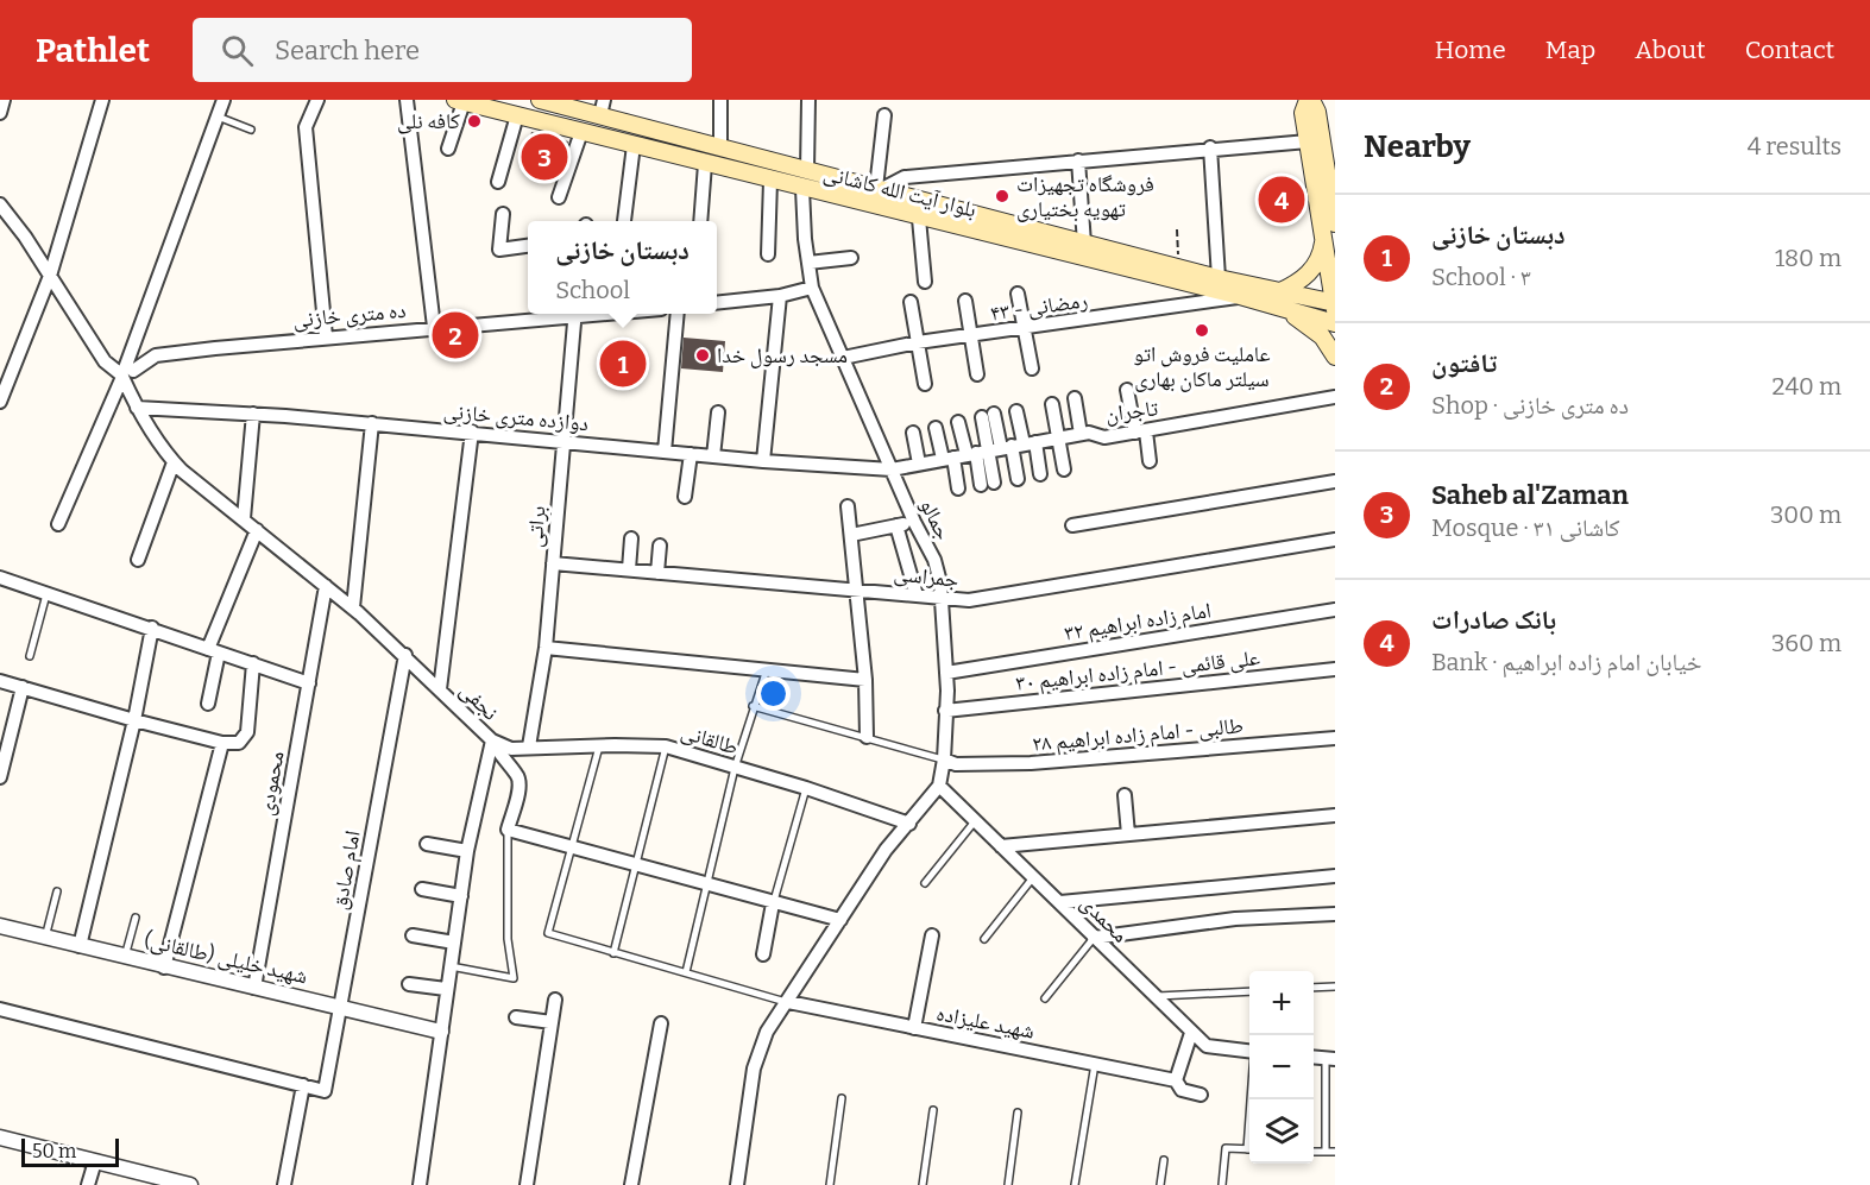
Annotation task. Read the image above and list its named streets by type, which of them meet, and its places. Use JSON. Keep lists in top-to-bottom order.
{
  "streets": {
    "main road": ["بلوار آیت الله کاشانی"],
    "street": [
      "رمضانی - ۴۳",
      "ده متری خازنی",
      "تاجران",
      "دوازده متری خازنی",
      "جمالو",
      "براتی",
      "جمراسی",
      "امام زاده ابراهیم ۳۲",
      "علی قائمی - امام زاده ابراهیم ۳۰",
      "نجفی",
      "طالبی - امام زاده ابراهیم ۲۸",
      "طالقانی",
      "محمودی",
      "امام صادق",
      "محمدی",
      "شهید خلیلی (طالقانی)",
      "شهید علیزاده"
    ]
  },
  "crossings": [
    ["بلوار آیت الله کاشانی", "رمضانی - ۴۳"],
    ["بلوار آیت الله کاشانی", "جمالو"],
    ["رمضانی - ۴۳", "جمالو"],
    ["ده متری خازنی", "نجفی"],
    ["تاجران", "دوازده متری خازنی"],
    ["تاجران", "جمالو"],
    ["دوازده متری خازنی", "جمالو"],
    ["دوازده متری خازنی", "براتی"],
    ["دوازده متری خازنی", "نجفی"],
    ["جمالو", "جمراسی"],
    ["جمالو", "امام زاده ابراهیم ۳۲"],
    ["جمالو", "علی قائمی - امام زاده ابراهیم ۳۰"],
    ["جمالو", "طالبی - امام زاده ابراهیم ۲۸"],
    ["جمالو", "محمدی"],
    ["براتی", "جمراسی"],
    ["براتی", "طالقانی"],
    ["نجفی", "طالقانی"],
    ["نجفی", "محمودی"],
    ["نجفی", "امام صادق"],
    ["نجفی", "شهید خلیلی (طالقانی)"],
    ["محمودی", "شهید خلیلی (طالقانی)"],
    ["امام صادق", "شهید خلیلی (طالقانی)"]
  ],
  "places": [
    "کافه نلی",
    "فروشگاه تجهیزات تهویه بختیاری",
    "عاملیت فروش اتو سیلتر ماکان بهاری",
    "مسجد رسول خدا"
  ],
  "scale_bar": "50 m",
  "page": {
    "header": "Pathlet",
    "search": "Search here",
    "nav": [
      "Home",
      "Map",
      "About",
      "Contact"
    ],
    "heading": ["Nearby", "4 results"],
    "pins": [
      "3",
      "4",
      "2",
      "1"
    ],
    "list": [
      {
        "mark": "1",
        "name": "دبستان خازنی",
        "note": "School · ۳",
        "value": "180 m"
      },
      {
        "mark": "2",
        "name": "تافتون",
        "note": "Shop · ده متری خازنی",
        "value": "240 m"
      },
      {
        "mark": "3",
        "name": "Saheb al'Zaman",
        "note": "Mosque · کاشانی ۳۱",
        "value": "300 m"
      },
      {
        "mark": "4",
        "name": "بانک صادرات",
        "note": "Bank · خیابان امام زاده ابراهیم",
        "value": "360 m"
      }
    ],
    "popup": ["دبستان خازنی", "School"],
    "map_buttons": ["+", "−"],
    "scale": "50 m"
  }
}
